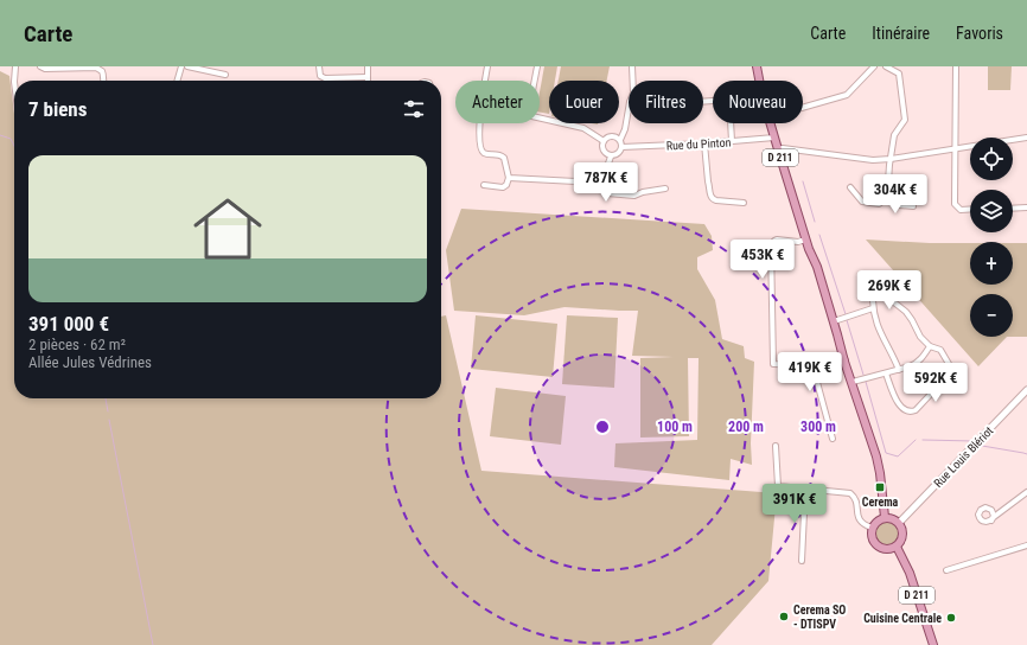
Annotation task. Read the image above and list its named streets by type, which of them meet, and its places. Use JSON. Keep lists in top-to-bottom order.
{
  "streets": {
    "main road": ["D 211"],
    "street": ["Rue du Pinton", "Rue Louis Blériot"]
  },
  "crossings": [
    ["Rue du Pinton", "D 211"],
    ["D 211", "Rue Louis Blériot"]
  ],
  "places": {
    "transit": ["Cerema"],
    "other": ["Cerema SO - DTISPV", "Cuisine Centrale"]
  },
  "page": {
    "header": "Carte",
    "nav": ["Carte", "Itinéraire", "Favoris"],
    "chip": [
      "Acheter",
      "Louer",
      "Filtres",
      "Nouveau"
    ],
    "heading": "7 biens",
    "map_buttons": ["+", "−"],
    "list": [
      {
        "name": "391 000 €",
        "note": "2 pièces · 62 m² · Allée Jules Védrines"
      }
    ],
    "price": [
      "787K €",
      "304K €",
      "453K €",
      "269K €",
      "419K €",
      "592K €",
      "391K €"
    ]
  },
  "rings": ["100 m", "200 m", "300 m"]
}
